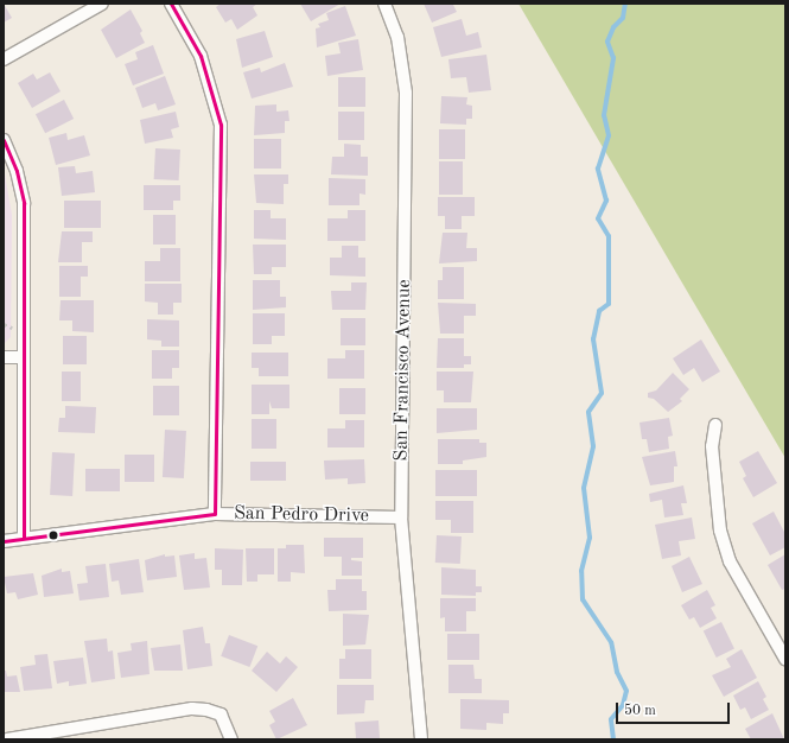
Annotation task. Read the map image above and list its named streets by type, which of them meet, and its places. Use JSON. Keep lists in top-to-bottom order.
{
  "streets": {
    "street": ["San Francisco Avenue", "San Pedro Drive"]
  },
  "crossings": [
    ["San Francisco Avenue", "San Pedro Drive"]
  ],
  "scale_bar": "50 m"
}
